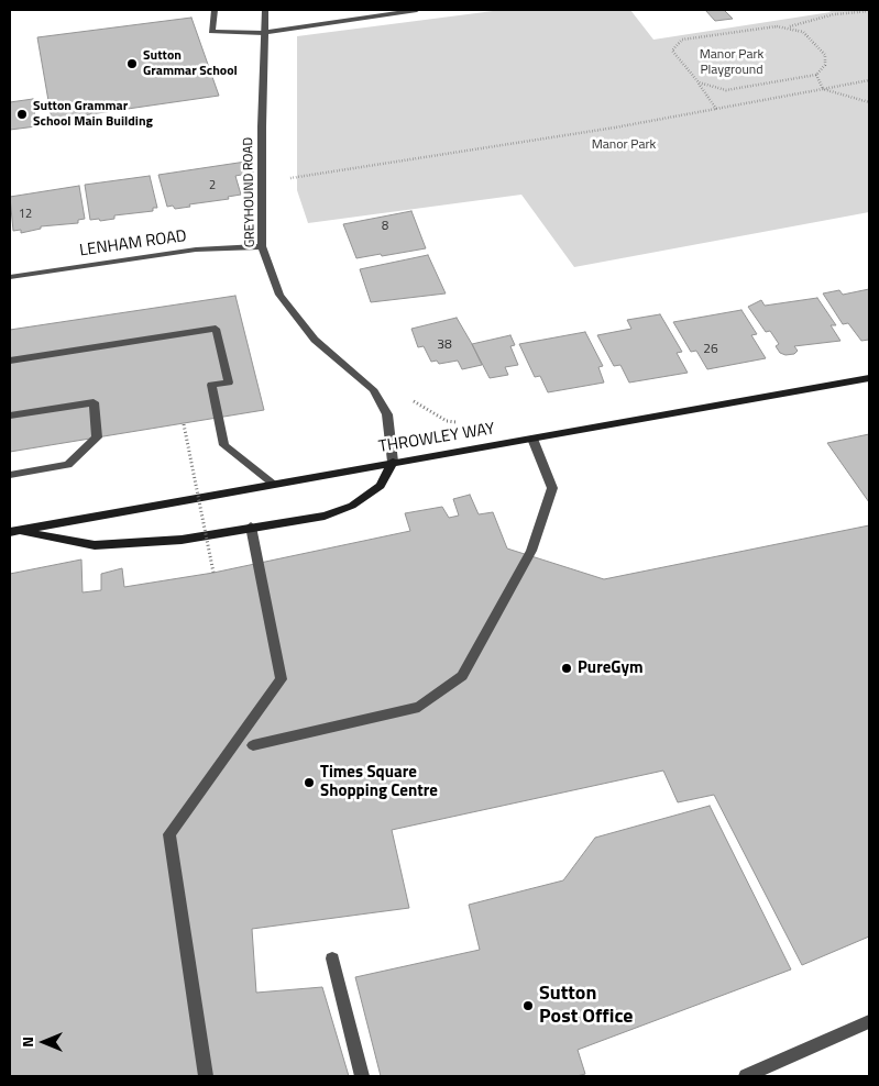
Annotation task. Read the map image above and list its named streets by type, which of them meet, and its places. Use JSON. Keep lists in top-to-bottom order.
{
  "streets": {
    "main road": ["THROWLEY WAY"],
    "street": ["GREYHOUND ROAD", "LENHAM ROAD"]
  },
  "crossings": [
    ["GREYHOUND ROAD", "LENHAM ROAD"],
    ["GREYHOUND ROAD", "THROWLEY WAY"]
  ],
  "parks": ["Manor Park Playground", "Manor Park"],
  "places": [
    "Sutton Grammar School",
    "Sutton Grammar School Main Building",
    "PureGym",
    "Times Square Shopping Centre",
    "Sutton Post Office"
  ],
  "house_numbers": [
    "2",
    "12",
    "8",
    "38",
    "26"
  ],
  "north": "left"
}
